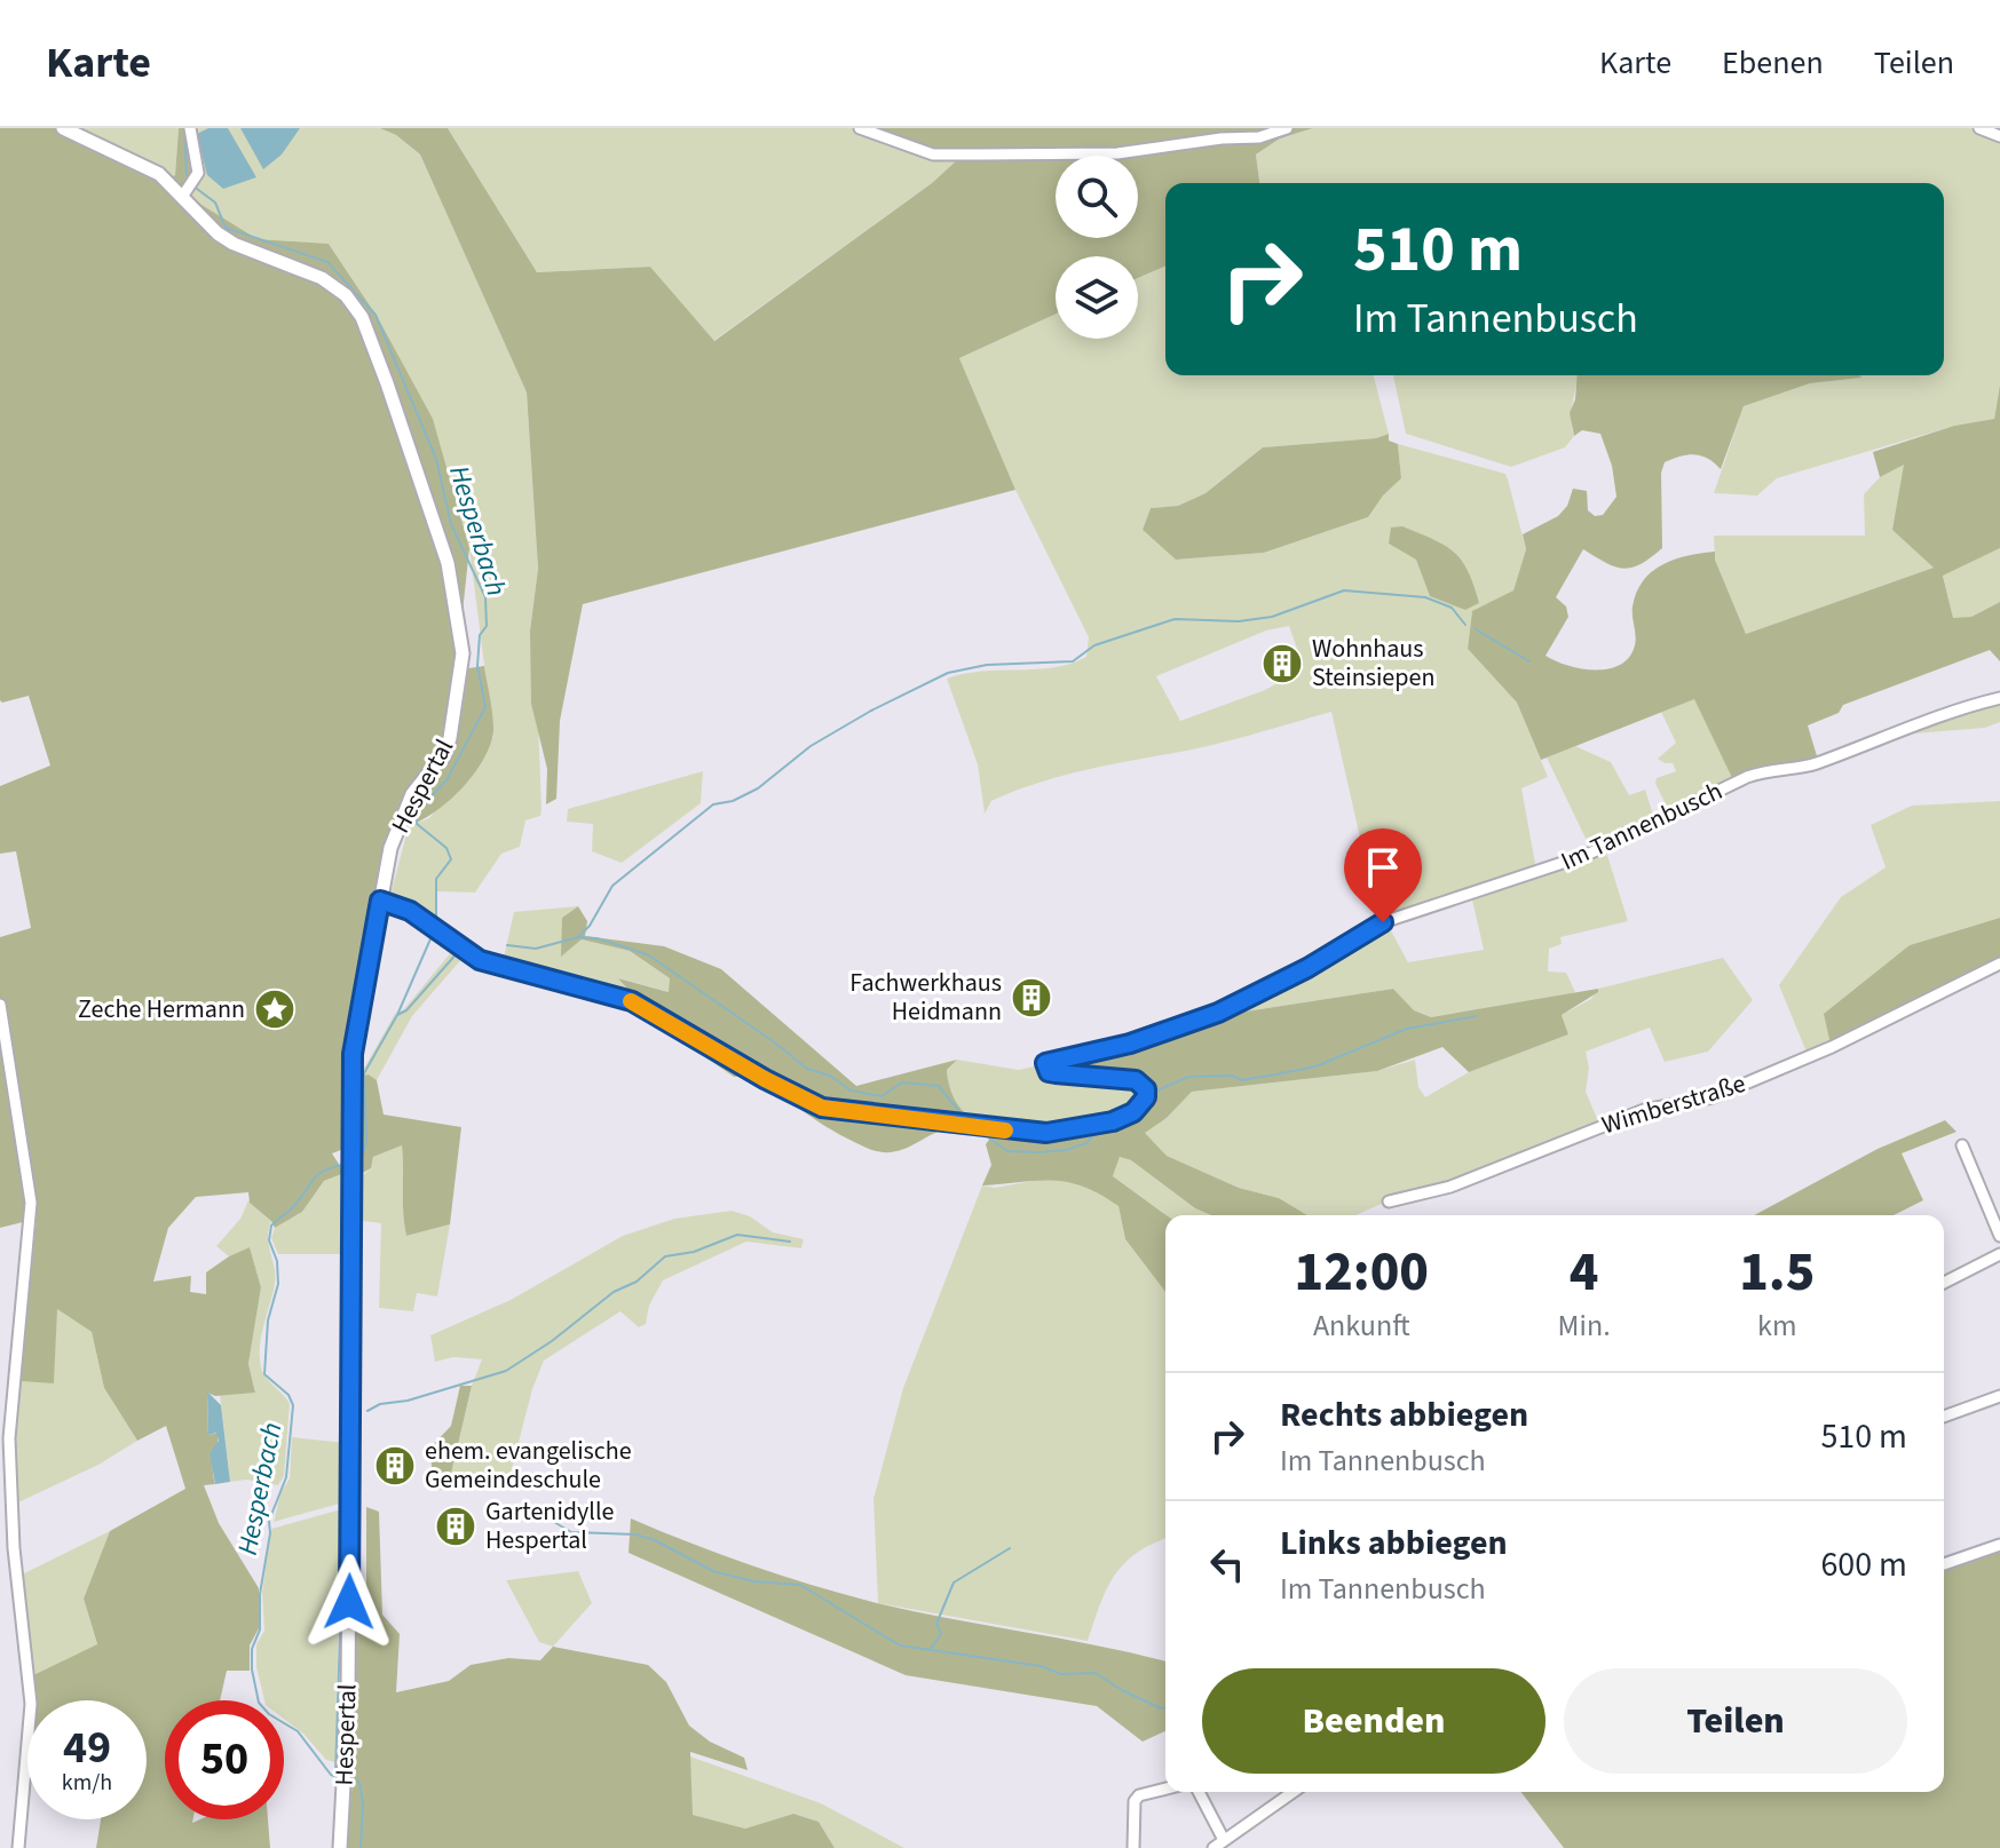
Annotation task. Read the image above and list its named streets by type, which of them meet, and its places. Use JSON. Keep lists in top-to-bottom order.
{
  "streets": {
    "main road": ["Hespertal"],
    "street": ["Im Tannenbusch", "Wimberstraße"]
  },
  "crossings": [
    ["Hespertal", "Im Tannenbusch"]
  ],
  "water": ["Hesperbach"],
  "places": {
    "building": [
      "Wohnhaus Steinsiepen",
      "Fachwerkhaus Heidmann",
      "ehem. evangelische Gemeindeschule",
      "Gartenidylle Hespertal"
    ],
    "place": ["Zeche Hermann"]
  },
  "page": {
    "header": "Karte",
    "nav": ["Karte", "Ebenen", "Teilen"],
    "turn": ["510 m", "Im Tannenbusch"],
    "eta": [
      "12:00",
      "Ankunft",
      "4",
      "Min.",
      "1.5",
      "km"
    ],
    "list": [
      {
        "name": "Rechts abbiegen",
        "note": "Im Tannenbusch",
        "value": "510 m"
      },
      {
        "name": "Links abbiegen",
        "note": "Im Tannenbusch",
        "value": "600 m"
      }
    ],
    "buttons": ["Beenden", "Teilen"],
    "speed": "49 km/h",
    "limit": "50"
  }
}
